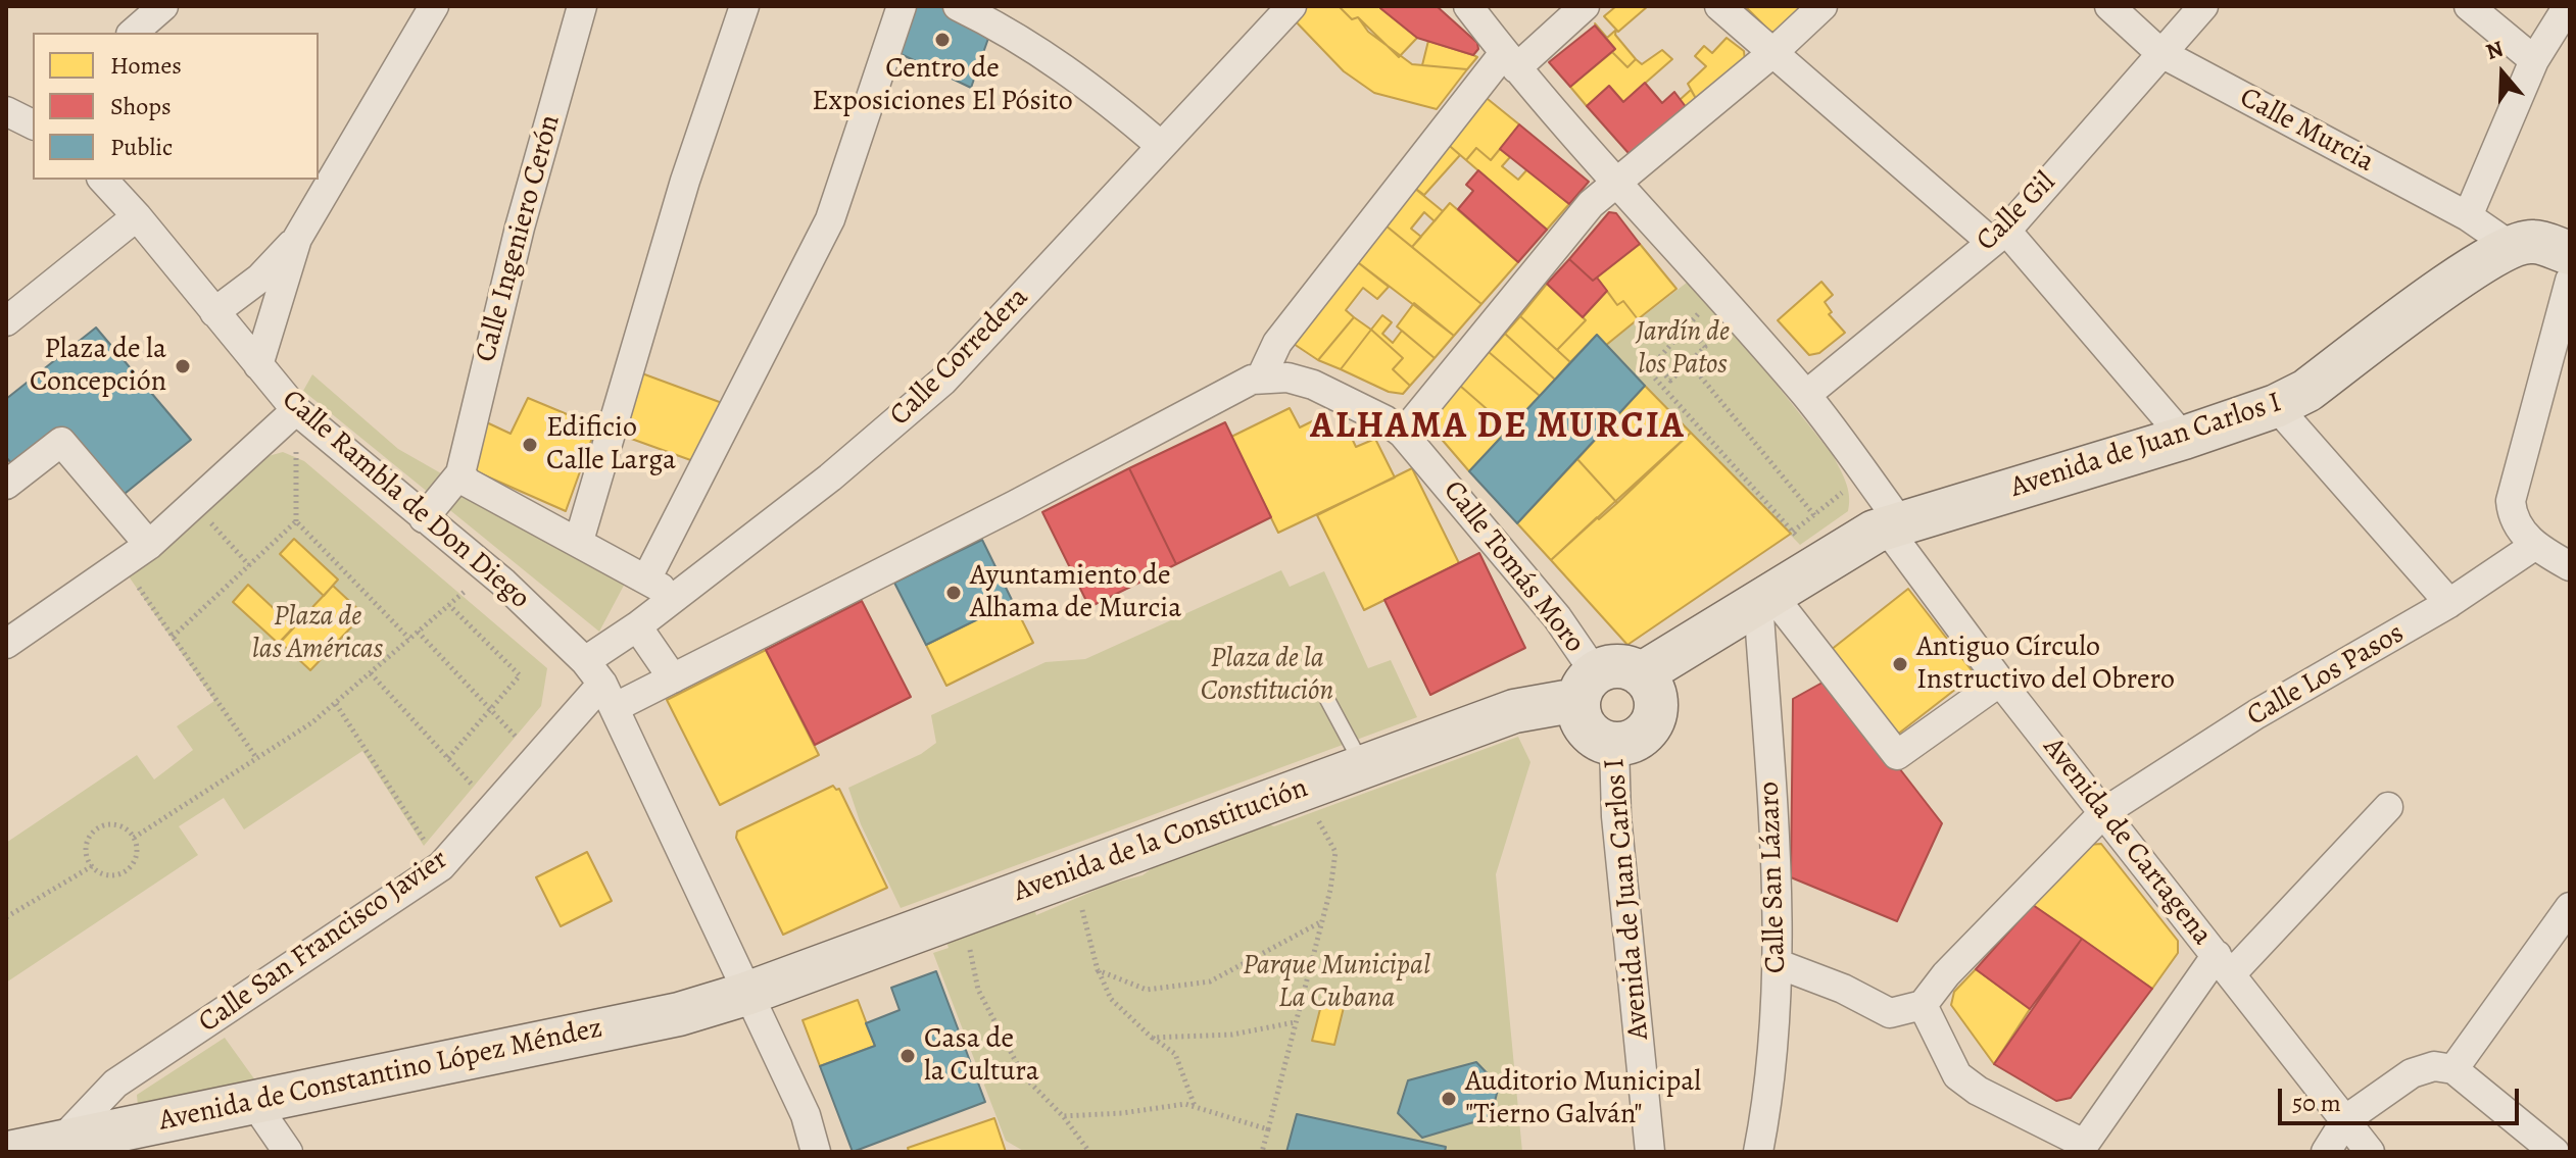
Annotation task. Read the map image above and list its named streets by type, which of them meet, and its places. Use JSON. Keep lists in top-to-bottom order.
{
  "streets": {
    "main road": ["Avenida de Juan Carlos I", "Avenida de la Constitución", "Avenida de Constantino López Méndez"],
    "street": [
      "Calle Murcia",
      "Calle Gil",
      "Calle Ingeniero Cerón",
      "Calle Corredera",
      "Calle Rambla de Don Diego",
      "Calle Tomás Moro",
      "Calle Los Pasos",
      "Avenida de Cartagena",
      "Calle San Lázaro",
      "Calle San Francisco Javier"
    ]
  },
  "crossings": [
    ["Calle Murcia", "Calle Gil"],
    ["Calle Murcia", "Avenida de Juan Carlos I"],
    ["Calle Gil", "Avenida de Cartagena"],
    ["Calle Ingeniero Cerón", "Calle Rambla de Don Diego"],
    ["Calle Corredera", "Calle Rambla de Don Diego"],
    ["Calle Corredera", "Calle San Francisco Javier"],
    ["Avenida de Juan Carlos I", "Calle Tomás Moro"],
    ["Avenida de Juan Carlos I", "Avenida de la Constitución"],
    ["Avenida de Juan Carlos I", "Avenida de Cartagena"],
    ["Avenida de Juan Carlos I", "Calle San Lázaro"],
    ["Calle Rambla de Don Diego", "Calle San Francisco Javier"],
    ["Calle Tomás Moro", "Avenida de la Constitución"],
    ["Calle Los Pasos", "Avenida de Cartagena"],
    ["Avenida de la Constitución", "Avenida de Constantino López Méndez"],
    ["Calle San Francisco Javier", "Avenida de Constantino López Méndez"]
  ],
  "districts": ["ALHAMA DE MURCIA"],
  "parks": [
    "Jardín de los Patos",
    "Plaza de las Américas",
    "Plaza de la Constitución",
    "Parque Municipal La Cubana"
  ],
  "places": [
    "Centro de Exposiciones El Pósito",
    "Plaza de la Concepción",
    "Edificio Calle Larga",
    "Ayuntamiento de Alhama de Murcia",
    "Antiguo Círculo Instructivo del Obrero",
    "Casa de la Cultura",
    "Auditorio Municipal \"Tierno Galván\""
  ],
  "legend": ["Homes", "Shops", "Public"],
  "scale_bar": "50 m",
  "north": "top"
}
